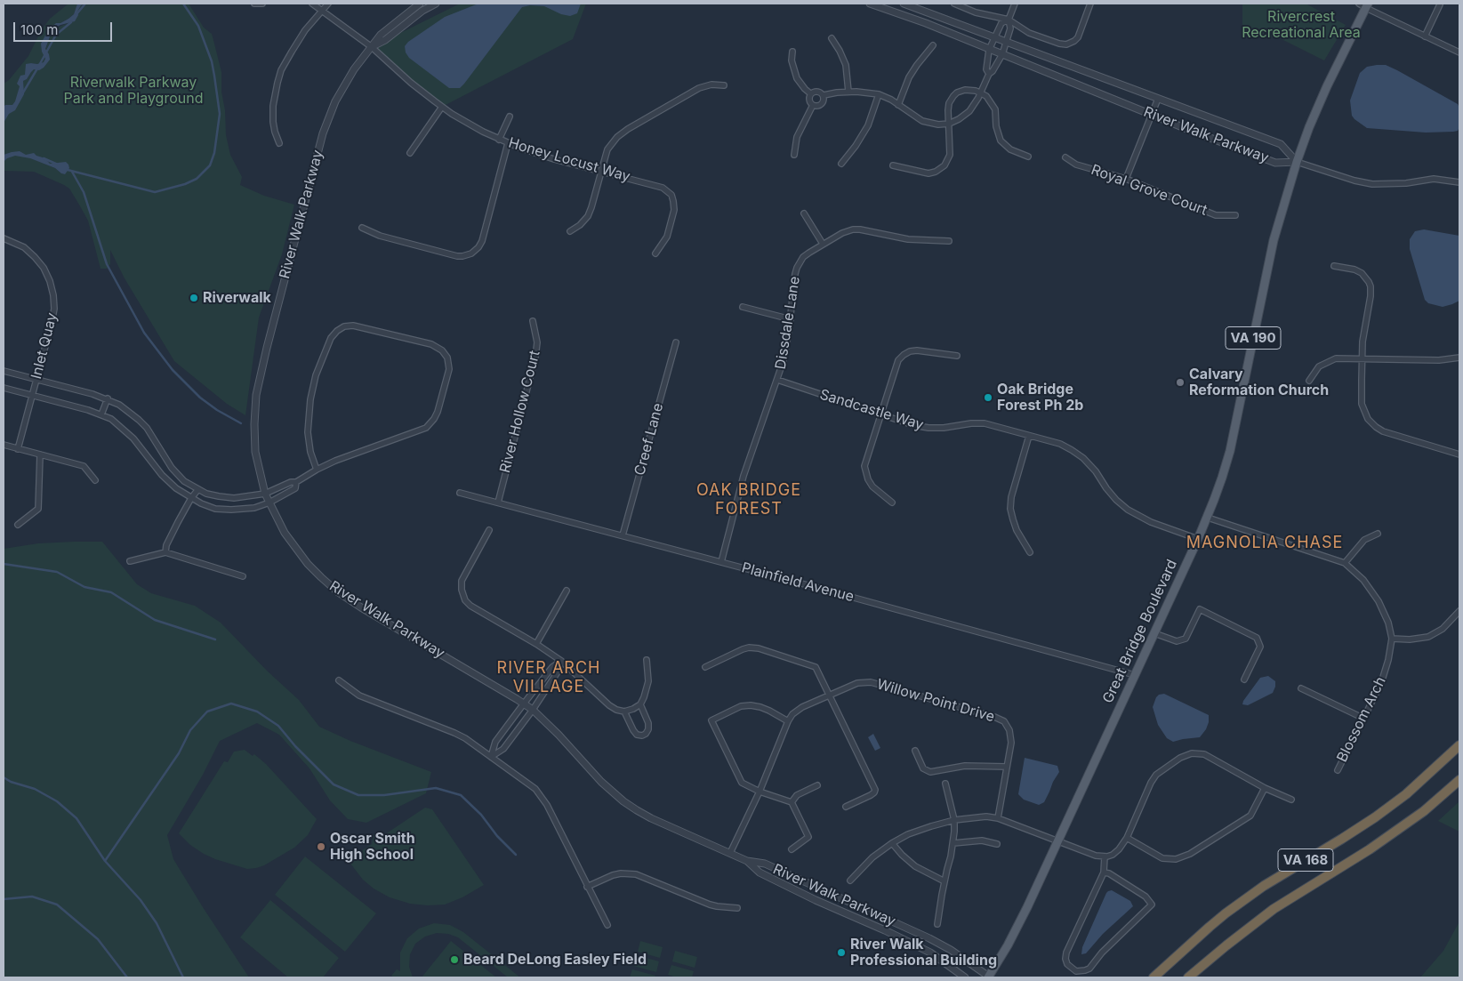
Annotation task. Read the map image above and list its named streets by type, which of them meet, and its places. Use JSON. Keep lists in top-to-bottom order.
{
  "streets": {
    "highway": ["VA 168"],
    "main road": ["VA 190", "Great Bridge Boulevard"],
    "street": [
      "River Walk Parkway",
      "Honey Locust Way",
      "Royal Grove Court",
      "Dissdale Lane",
      "Inlet Quay",
      "Sandcastle Way",
      "River Hollow Court",
      "Creef Lane",
      "Plainfield Avenue",
      "Willow Point Drive",
      "Blossom Arch"
    ]
  },
  "crossings": [
    ["River Walk Parkway", "Honey Locust Way"],
    ["River Walk Parkway", "Great Bridge Boulevard"],
    ["River Walk Parkway", "Willow Point Drive"],
    ["Dissdale Lane", "Sandcastle Way"],
    ["Dissdale Lane", "Plainfield Avenue"],
    ["Sandcastle Way", "Great Bridge Boulevard"],
    ["River Hollow Court", "Plainfield Avenue"],
    ["Creef Lane", "Plainfield Avenue"],
    ["Plainfield Avenue", "Great Bridge Boulevard"],
    ["Great Bridge Boulevard", "Blossom Arch"]
  ],
  "districts": ["OAK BRIDGE FOREST", "MAGNOLIA CHASE", "RIVER ARCH VILLAGE"],
  "parks": ["Rivercrest Recreational Area", "Riverwalk Parkway Park and Playground"],
  "places": [
    "Riverwalk",
    "Calvary Reformation Church",
    "Oak Bridge Forest Ph 2b",
    "Oscar Smith High School",
    "River Walk Professional Building",
    "Beard DeLong Easley Field"
  ],
  "scale_bar": "100 m"
}
